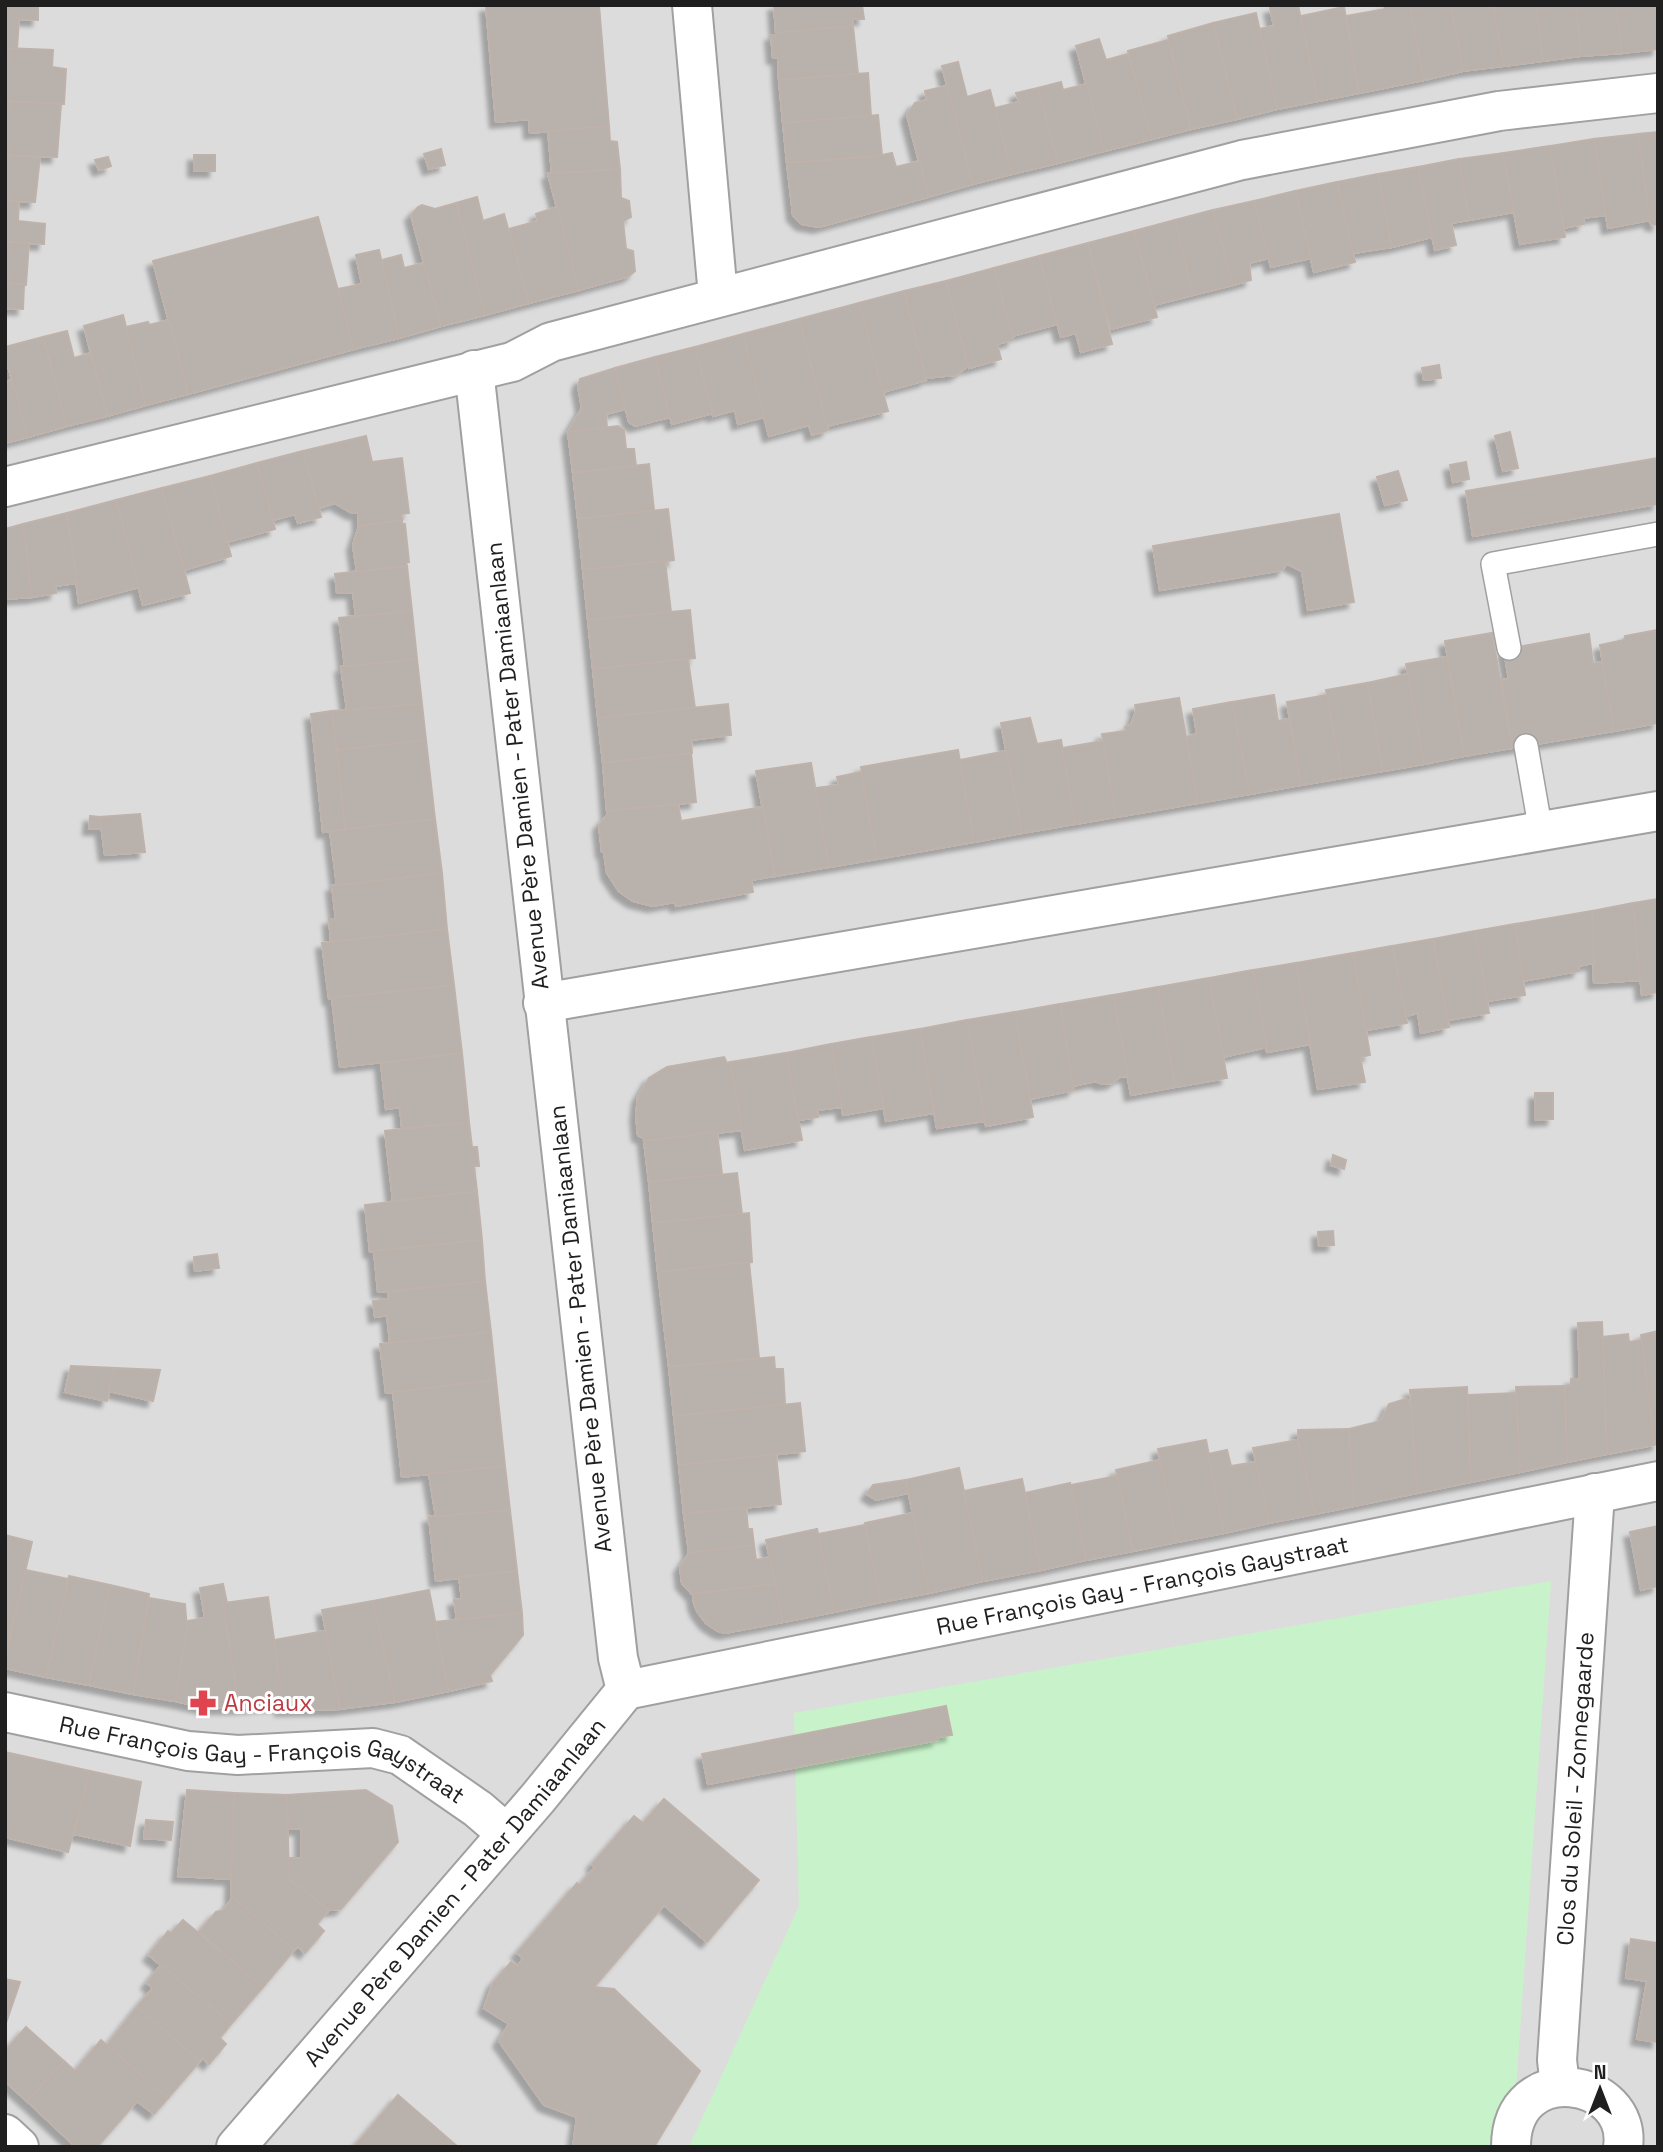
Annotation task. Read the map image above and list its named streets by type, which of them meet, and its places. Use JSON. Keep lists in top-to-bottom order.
{
  "streets": {
    "street": ["Avenue Père Damien - Pater Damiaanlaan", "Rue François Gay - François Gaystraat", "Clos du Soleil - Zonnegaarde"]
  },
  "crossings": [
    ["Avenue Père Damien - Pater Damiaanlaan", "Rue François Gay - François Gaystraat"],
    ["Rue François Gay - François Gaystraat", "Clos du Soleil - Zonnegaarde"]
  ],
  "places": {
    "pharmacy": ["Anciaux"]
  },
  "north": "top"
}
